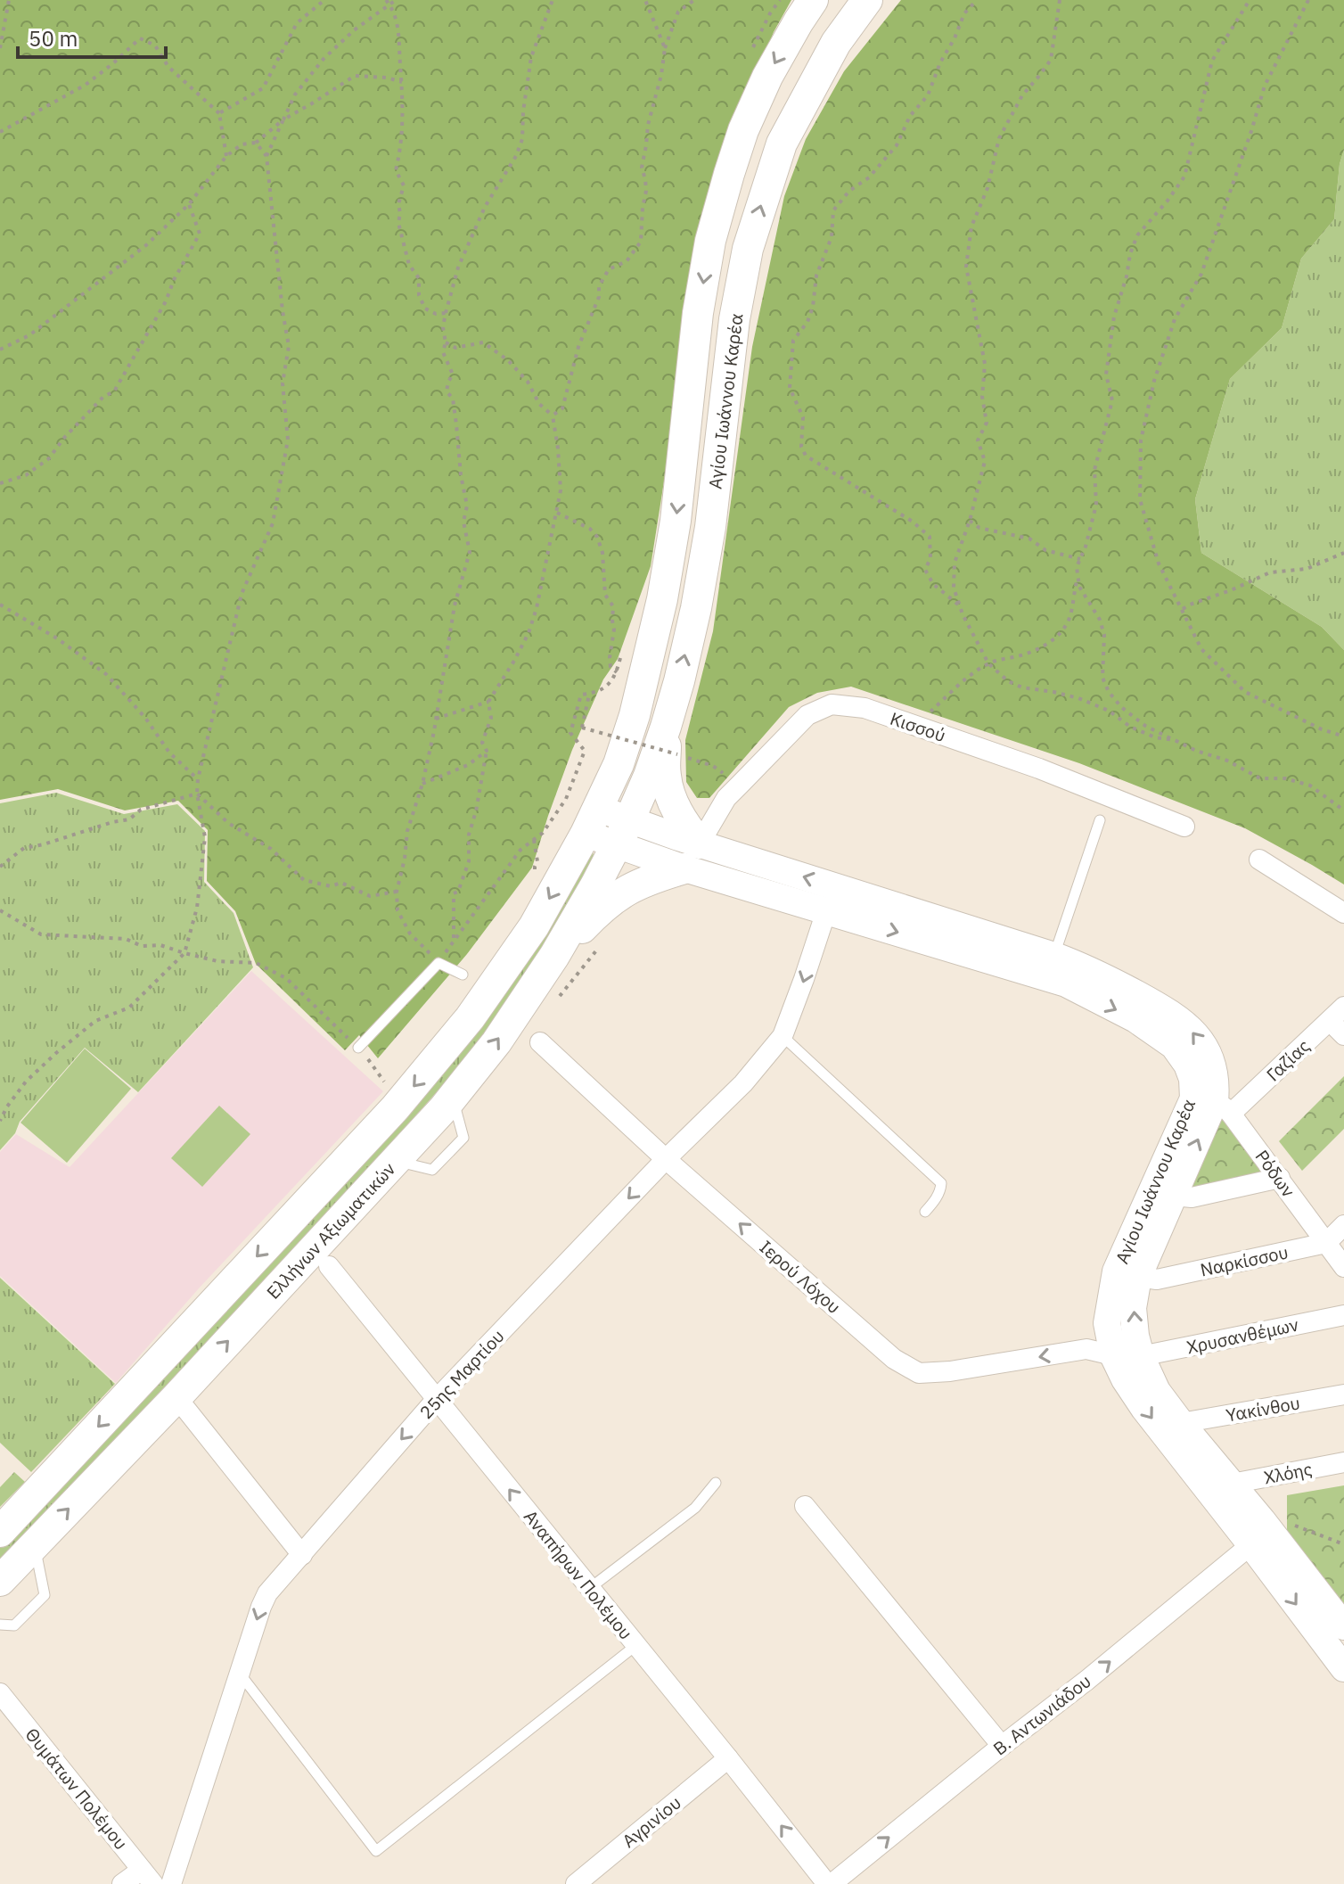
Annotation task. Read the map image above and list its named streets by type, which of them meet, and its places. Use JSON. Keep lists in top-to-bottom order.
{
  "streets": {
    "main road": ["Αγίου Ιωάννου Καρέα", "Ελλήνων Αξιωματικών"],
    "street": [
      "Κισσού",
      "Γαζίας",
      "Ρόδων",
      "Ναρκίσσου",
      "Ιερού Λόχου",
      "Χρυσανθέμων",
      "25ης Μαρτίου",
      "Υακίνθου",
      "Χλόης",
      "Αναπήρων Πολέμου",
      "Β. Αντωνιάδου",
      "Θυµάτων Πολέµου",
      "Αγρινίου"
    ]
  },
  "crossings": [
    ["Αγίου Ιωάννου Καρέα", "Κισσού"],
    ["Αγίου Ιωάννου Καρέα", "Γαζίας"],
    ["Αγίου Ιωάννου Καρέα", "Ρόδων"],
    ["Αγίου Ιωάννου Καρέα", "Ελλήνων Αξιωματικών"],
    ["Αγίου Ιωάννου Καρέα", "Ναρκίσσου"],
    ["Αγίου Ιωάννου Καρέα", "Ιερού Λόχου"],
    ["Αγίου Ιωάννου Καρέα", "Χρυσανθέμων"],
    ["Αγίου Ιωάννου Καρέα", "25ης Μαρτίου"],
    ["Αγίου Ιωάννου Καρέα", "Υακίνθου"],
    ["Αγίου Ιωάννου Καρέα", "Χλόης"],
    ["Αγίου Ιωάννου Καρέα", "Β. Αντωνιάδου"],
    ["Γαζίας", "Ρόδων"],
    ["Ρόδων", "Ναρκίσσου"],
    ["Ιερού Λόχου", "Χρυσανθέμων"],
    ["Ιερού Λόχου", "25ης Μαρτίου"],
    ["25ης Μαρτίου", "Αναπήρων Πολέμου"],
    ["Αναπήρων Πολέμου", "Β. Αντωνιάδου"],
    ["Αναπήρων Πολέμου", "Αγρινίου"]
  ],
  "one_way": [
    "Ιερού Λόχου",
    "25ης Μαρτίου",
    "Αναπήρων Πολέμου",
    "Β. Αντωνιάδου"
  ],
  "scale_bar": "50 m"
}
